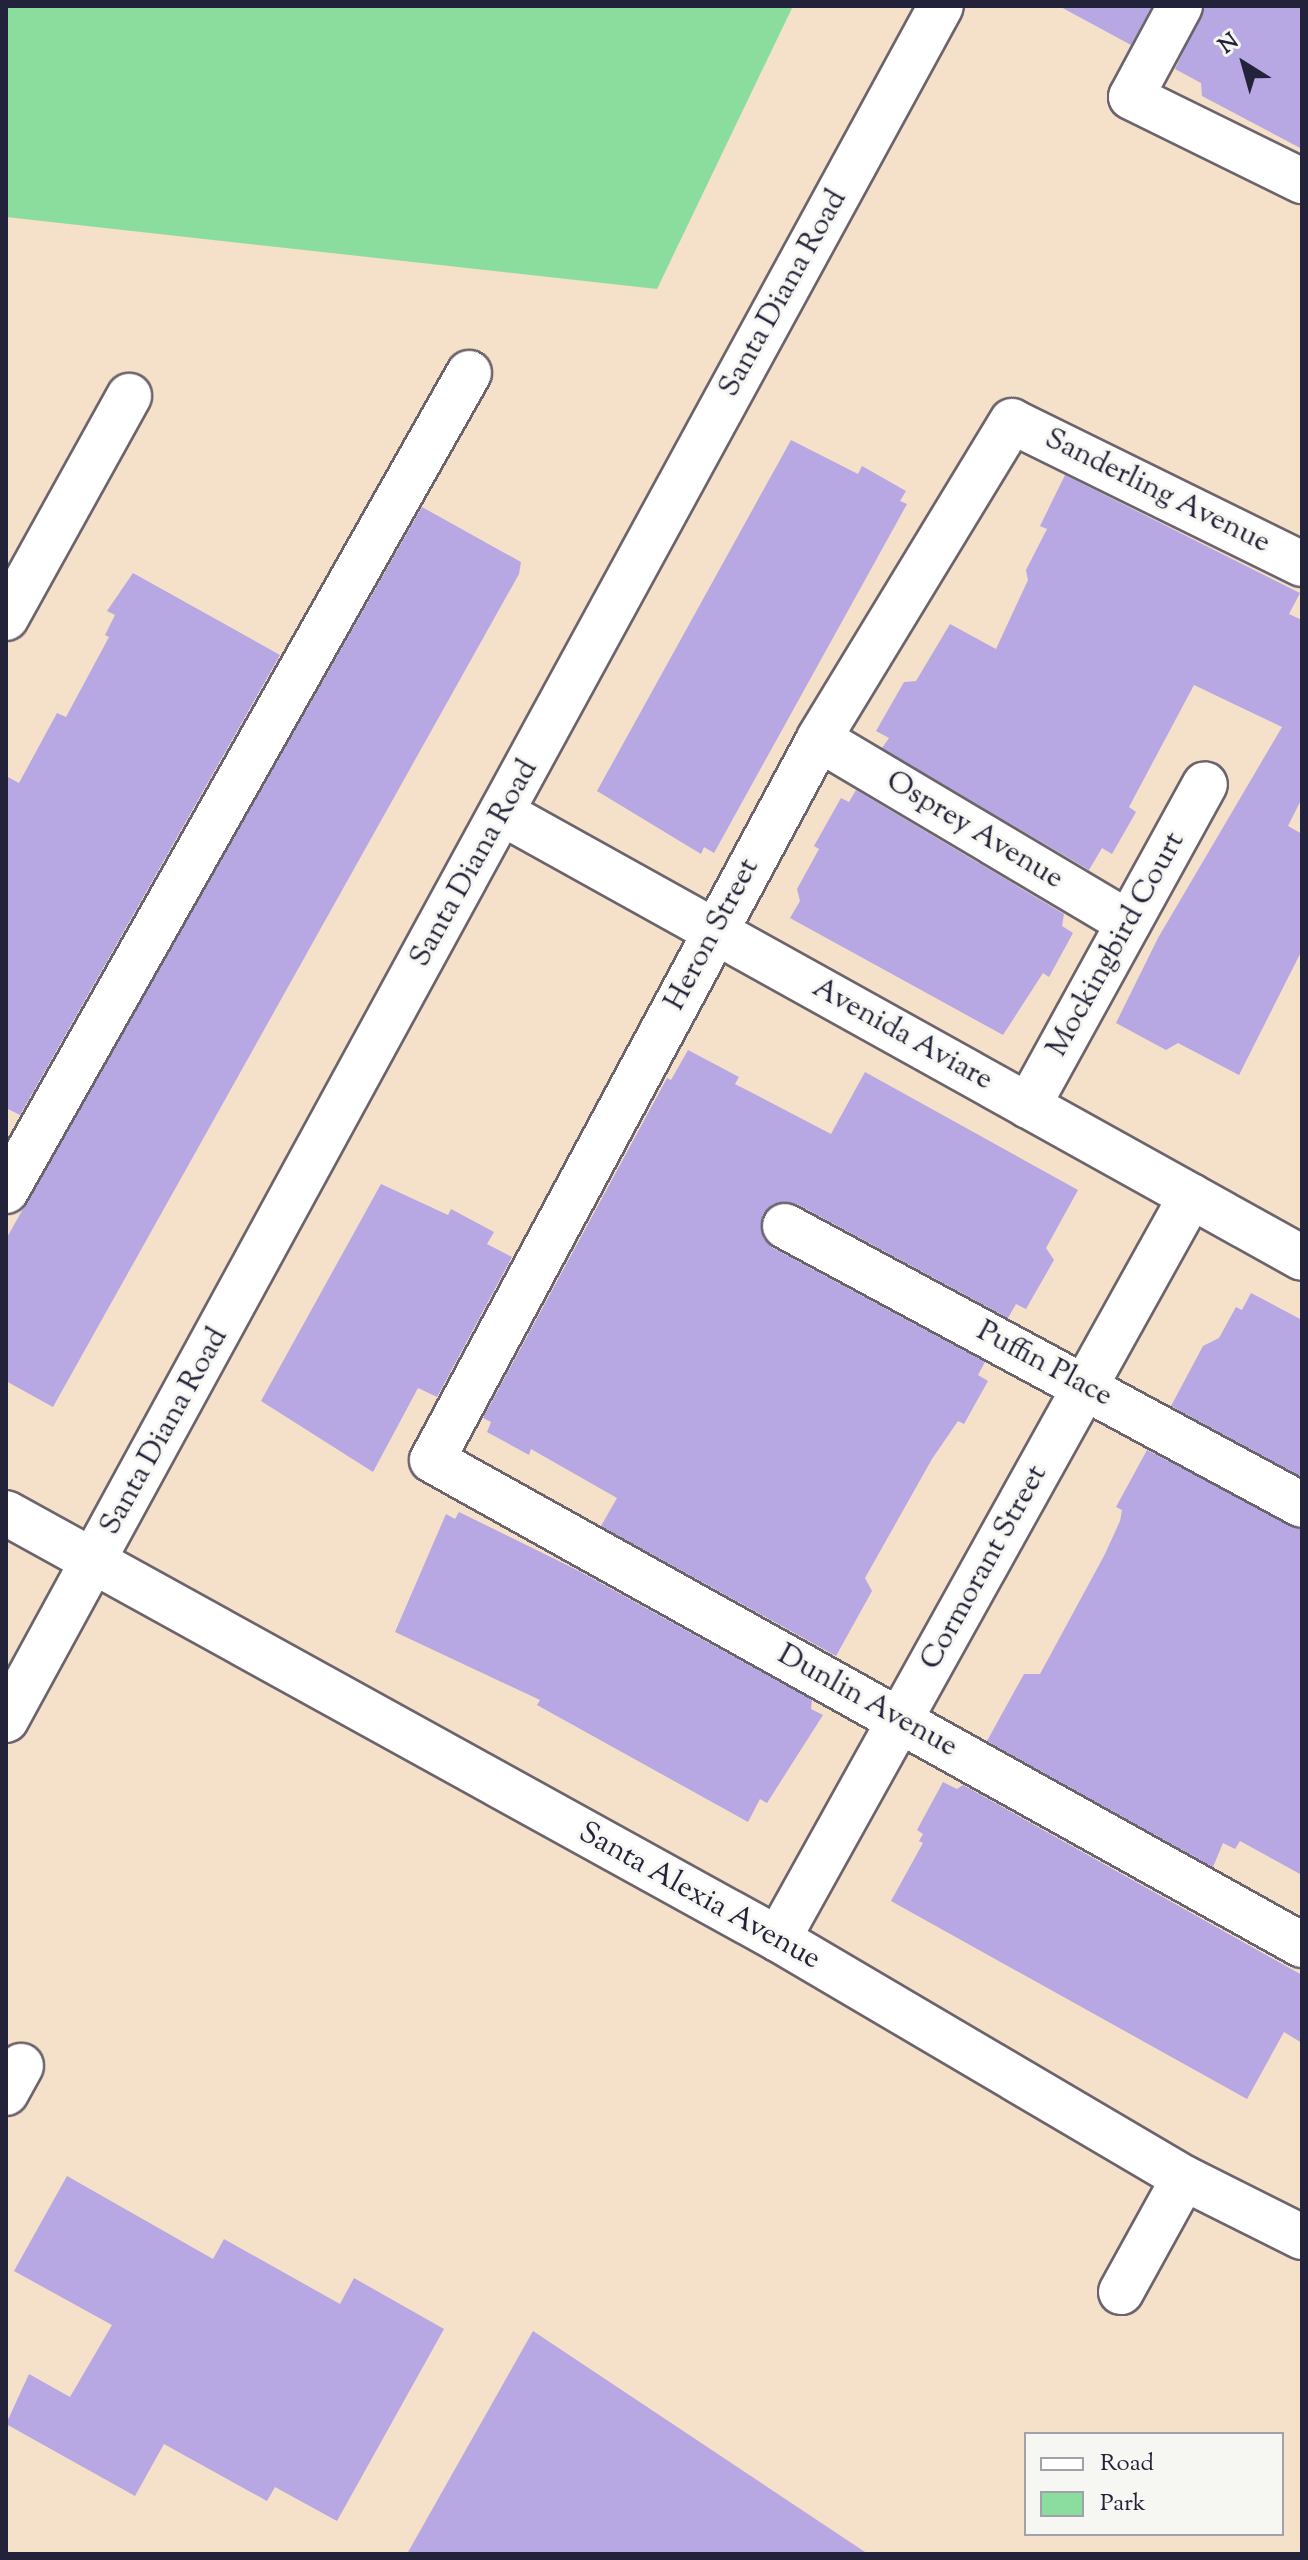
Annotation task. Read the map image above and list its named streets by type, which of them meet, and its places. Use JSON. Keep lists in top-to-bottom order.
{
  "streets": {
    "street": [
      "Santa Diana Road",
      "Sanderling Avenue",
      "Osprey Avenue",
      "Heron Street",
      "Mockingbird Court",
      "Avenida Aviare",
      "Puffin Place",
      "Cormorant Street",
      "Dunlin Avenue",
      "Santa Alexia Avenue"
    ]
  },
  "crossings": [
    ["Santa Diana Road", "Avenida Aviare"],
    ["Santa Diana Road", "Santa Alexia Avenue"],
    ["Sanderling Avenue", "Heron Street"],
    ["Osprey Avenue", "Heron Street"],
    ["Osprey Avenue", "Mockingbird Court"],
    ["Heron Street", "Avenida Aviare"],
    ["Heron Street", "Dunlin Avenue"],
    ["Mockingbird Court", "Avenida Aviare"],
    ["Avenida Aviare", "Cormorant Street"],
    ["Puffin Place", "Cormorant Street"],
    ["Cormorant Street", "Dunlin Avenue"],
    ["Cormorant Street", "Santa Alexia Avenue"]
  ],
  "legend": ["Road", "Park"],
  "north": "top left"
}
